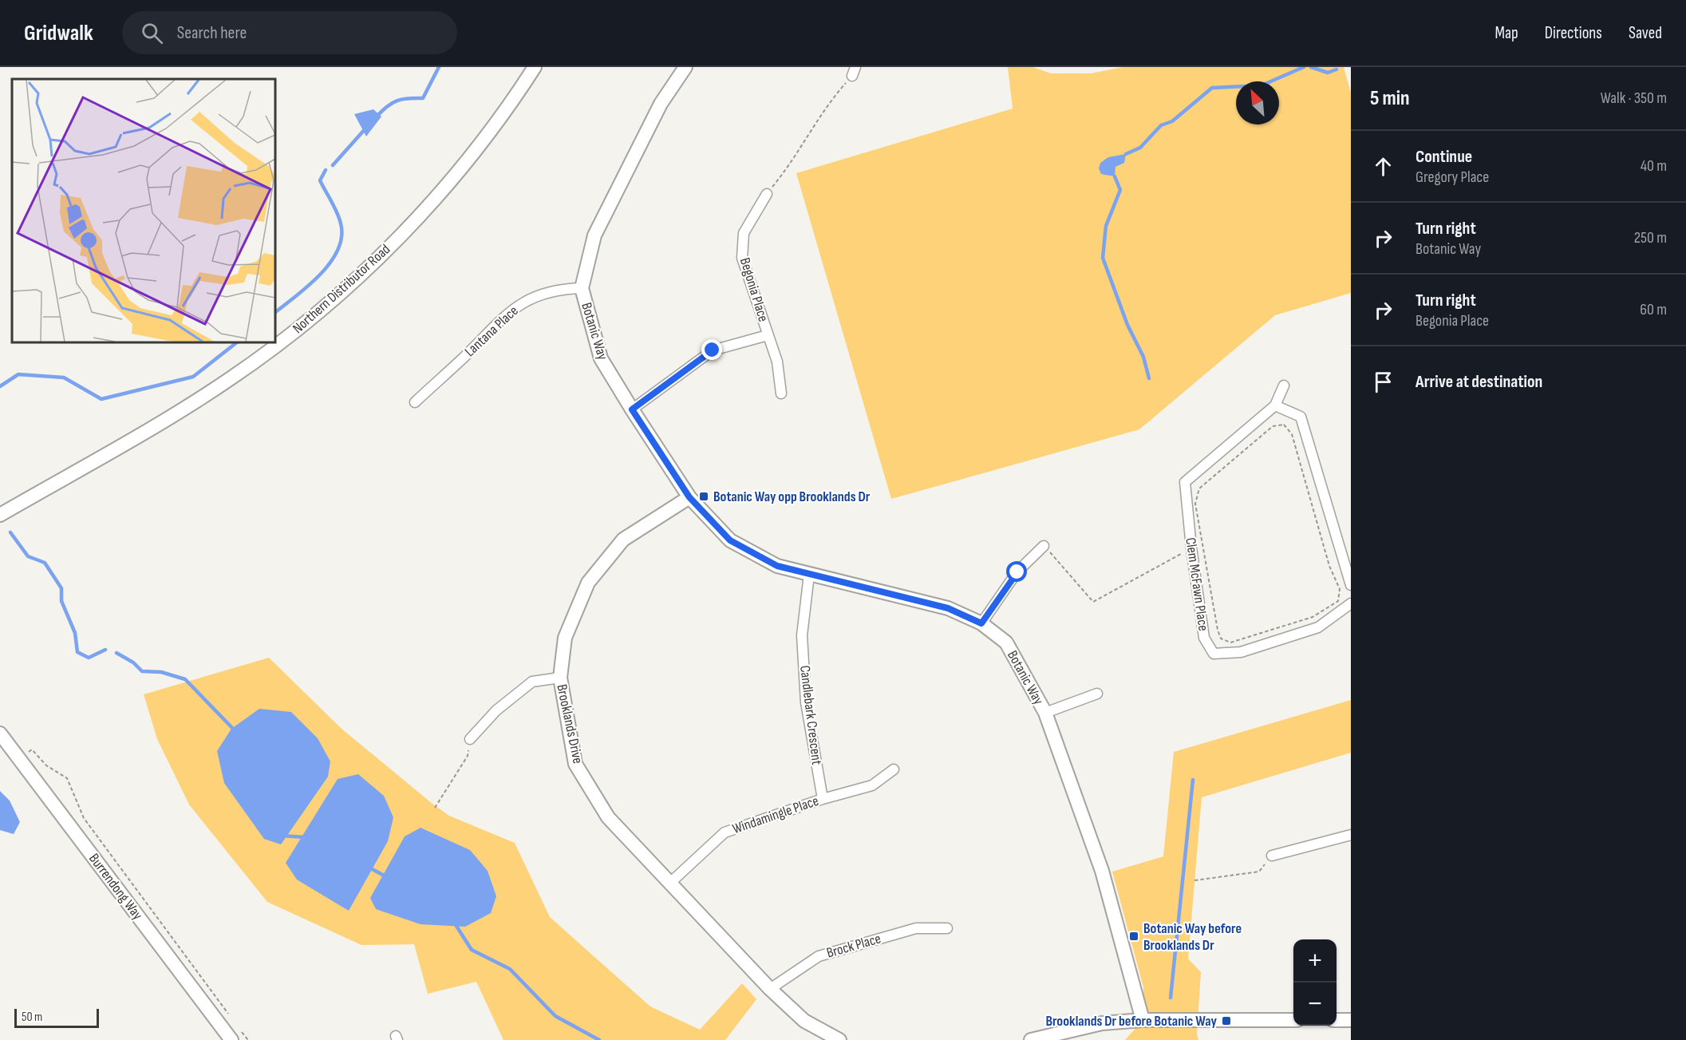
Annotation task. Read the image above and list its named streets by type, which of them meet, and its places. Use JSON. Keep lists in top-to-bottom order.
{
  "streets": {
    "street": [
      "Northern Distributor Road",
      "Begonia Place",
      "Lantana Place",
      "Botanic Way",
      "Clem McFawn Place",
      "Candlebark Crescent",
      "Brooklands Drive",
      "Windamingle Place",
      "Burrendong Way",
      "Brock Place"
    ]
  },
  "crossings": [
    ["Begonia Place", "Botanic Way"],
    ["Lantana Place", "Botanic Way"],
    ["Botanic Way", "Candlebark Crescent"],
    ["Botanic Way", "Brooklands Drive"],
    ["Candlebark Crescent", "Windamingle Place"],
    ["Brooklands Drive", "Windamingle Place"],
    ["Brooklands Drive", "Brock Place"]
  ],
  "places": {
    "transit": ["Botanic Way opp Brooklands Dr", "Botanic Way before Brooklands Dr", "Brooklands Dr before Botanic Way"]
  },
  "scale_bar": "50 m",
  "north": "top left",
  "page": {
    "header": "Gridwalk",
    "search": "Search here",
    "nav": ["Map", "Directions", "Saved"],
    "heading": ["5 min", "Walk · 350 m"],
    "list": [
      ["Continue", "Gregory Place", "40 m"],
      ["Turn right", "Botanic Way", "250 m"],
      ["Turn right", "Begonia Place", "60 m"],
      "Arrive at destination"
    ],
    "map_buttons": ["+", "−"],
    "scale": "50 m"
  }
}
